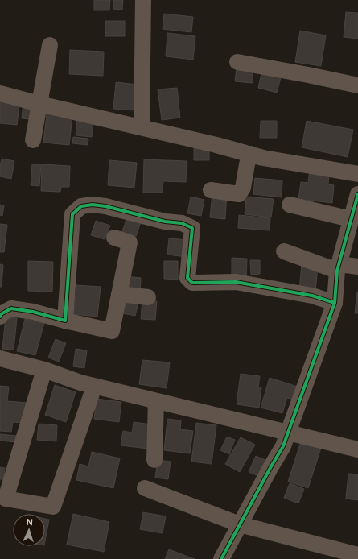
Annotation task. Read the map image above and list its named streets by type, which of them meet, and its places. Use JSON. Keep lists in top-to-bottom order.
{
  "north": "top"
}
